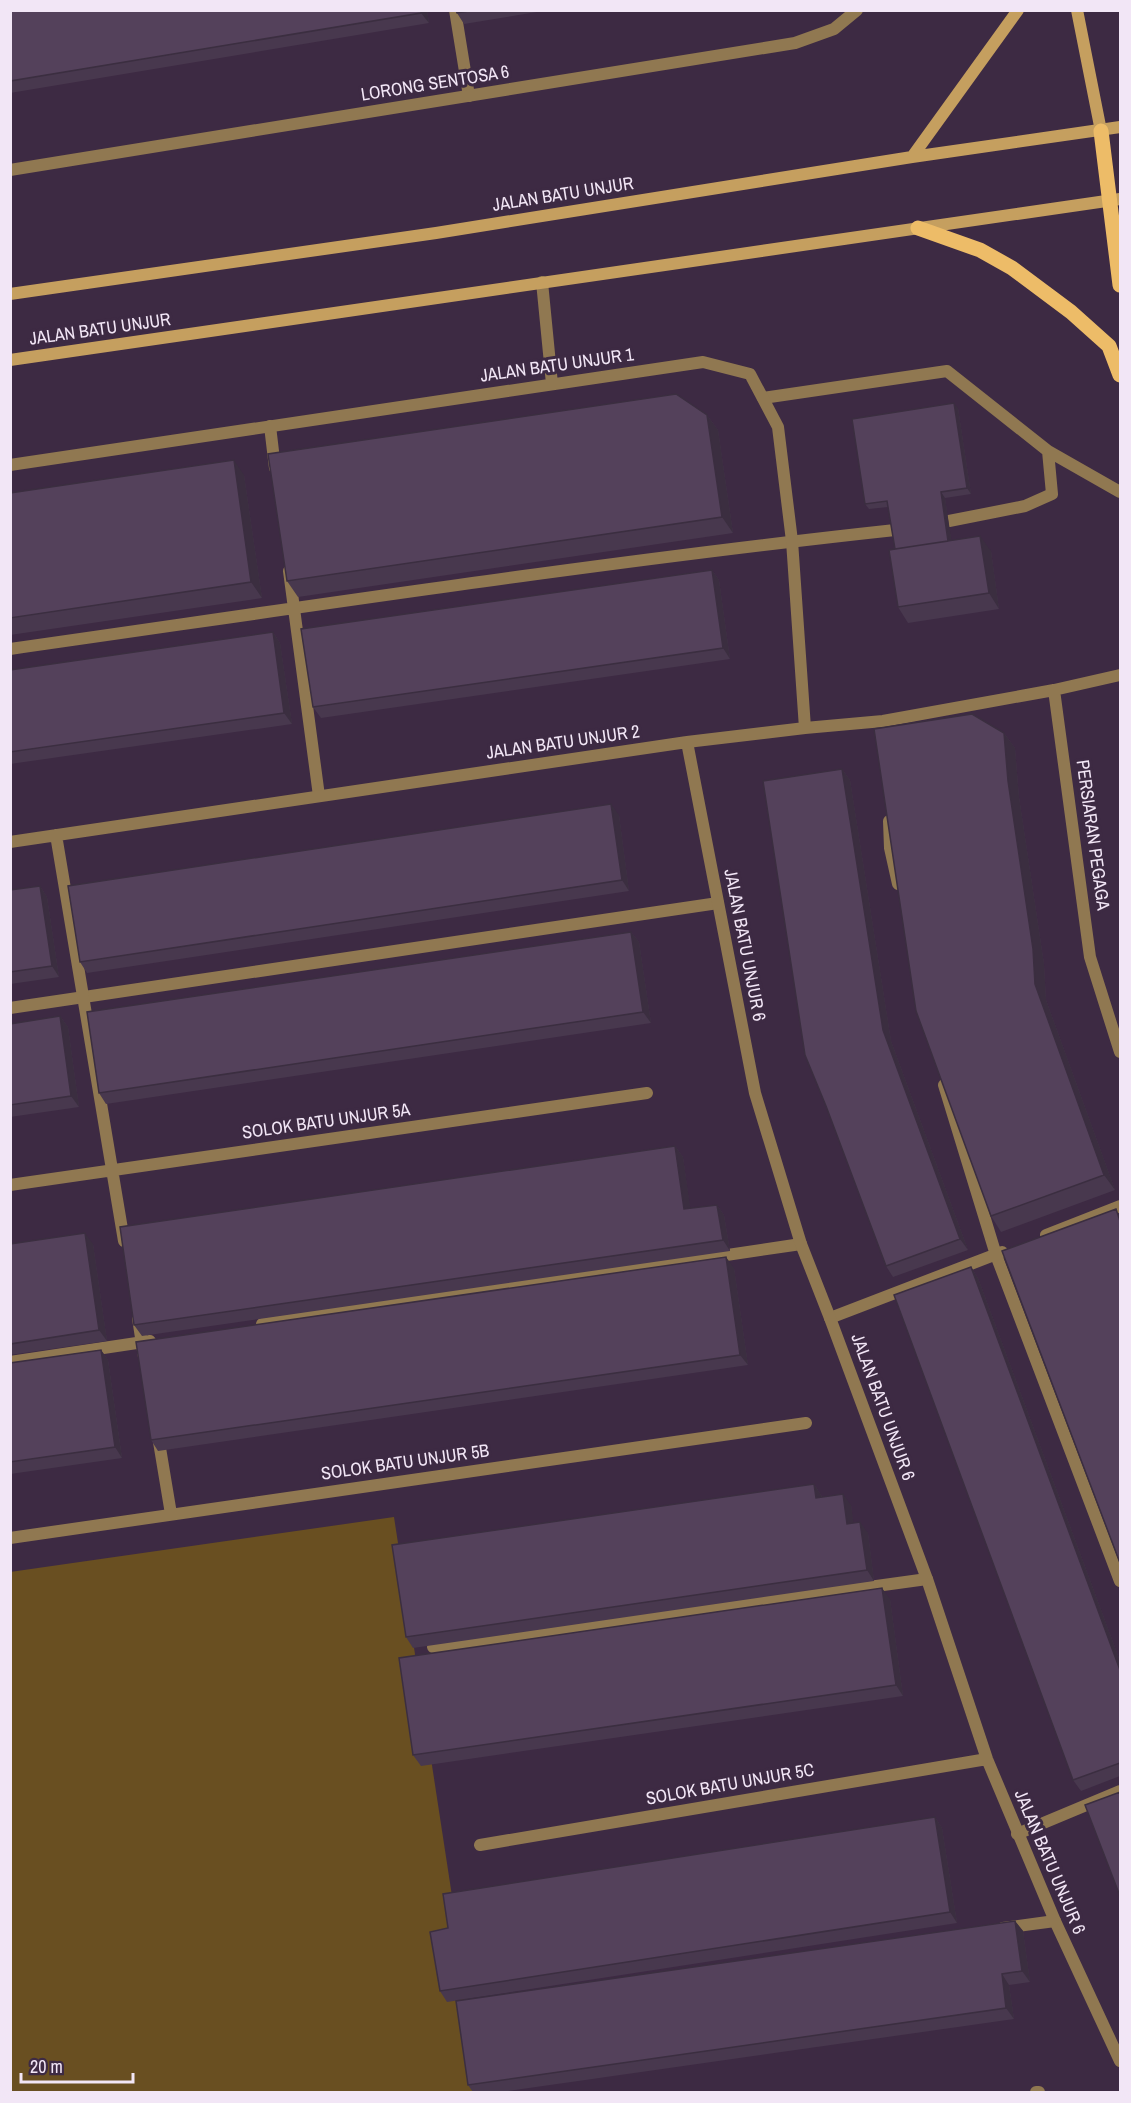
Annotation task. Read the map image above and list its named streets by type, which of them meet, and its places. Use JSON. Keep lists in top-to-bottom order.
{
  "streets": {
    "main road": ["JALAN BATU UNJUR"],
    "street": [
      "LORONG SENTOSA 6",
      "JALAN BATU UNJUR 1",
      "JALAN BATU UNJUR 2",
      "PERSIARAN PEGAGA",
      "JALAN BATU UNJUR 6",
      "SOLOK BATU UNJUR 5A",
      "SOLOK BATU UNJUR 5B",
      "SOLOK BATU UNJUR 5C"
    ]
  },
  "crossings": [
    ["JALAN BATU UNJUR 1", "JALAN BATU UNJUR 2"],
    ["JALAN BATU UNJUR 2", "PERSIARAN PEGAGA"],
    ["JALAN BATU UNJUR 2", "JALAN BATU UNJUR 6"],
    ["JALAN BATU UNJUR 6", "SOLOK BATU UNJUR 5C"]
  ],
  "scale_bar": "20 m"
}
